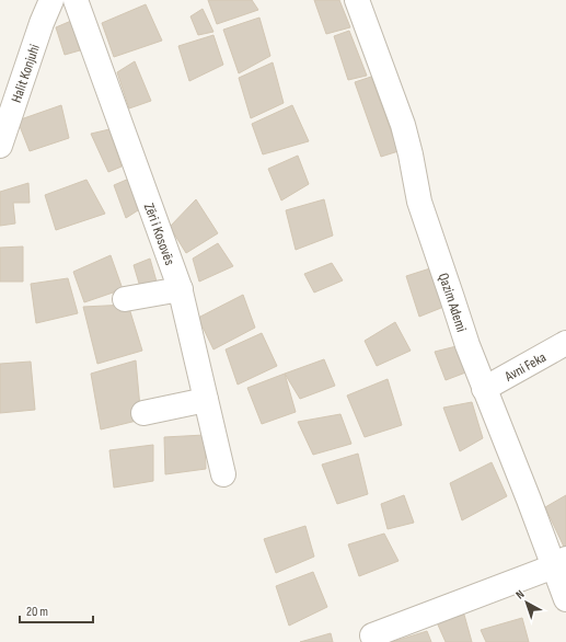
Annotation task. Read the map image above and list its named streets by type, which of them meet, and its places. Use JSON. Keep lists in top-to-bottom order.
{
  "streets": {
    "street": [
      "Halit Konjuhi",
      "Zëri i Kosovës",
      "Qazim Ademi",
      "Avni Feka"
    ]
  },
  "crossings": [
    ["Qazim Ademi", "Avni Feka"]
  ],
  "scale_bar": "20 m",
  "north": "top left"
}
